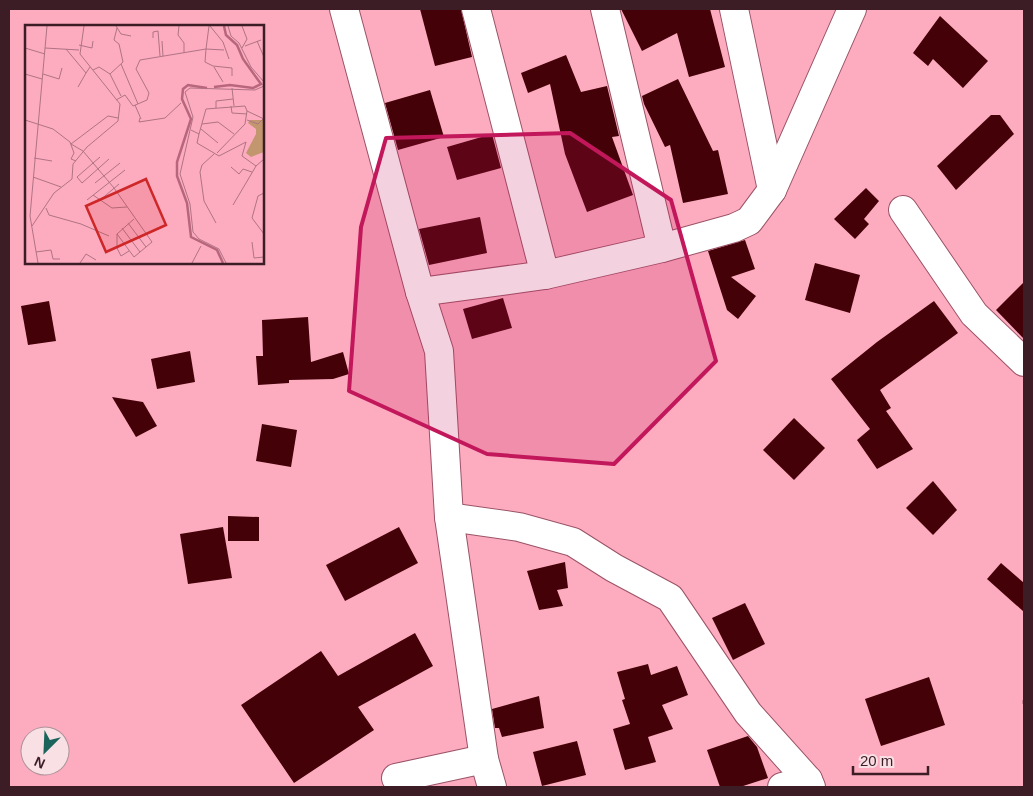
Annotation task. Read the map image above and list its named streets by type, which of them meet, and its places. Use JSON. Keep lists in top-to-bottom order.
{
  "scale_bar": "20 m",
  "north": "bottom left"
}
